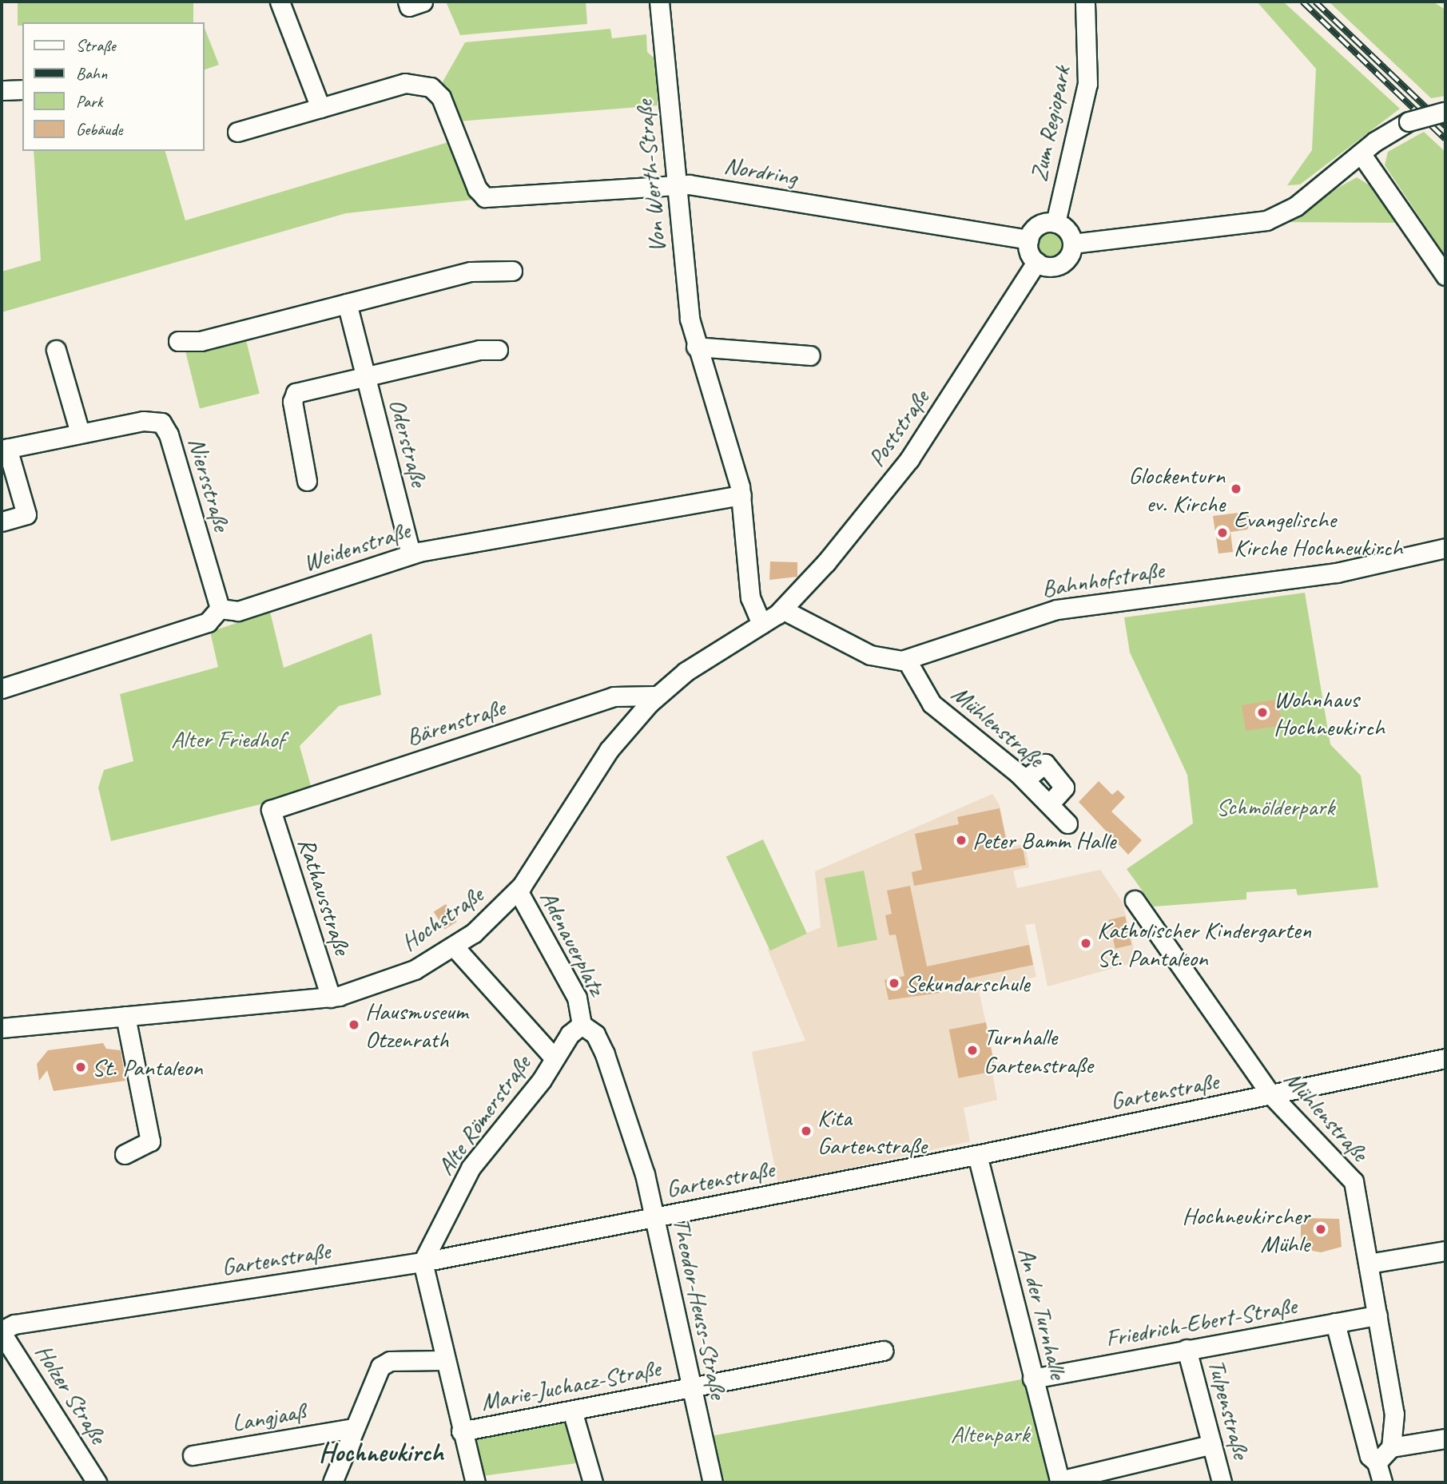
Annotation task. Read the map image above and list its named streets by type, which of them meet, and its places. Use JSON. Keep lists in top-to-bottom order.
{
  "streets": {
    "street": [
      "Zum Regiopark",
      "Nordring",
      "Von Werth-Straße",
      "Poststraße",
      "Oderstraße",
      "Niersstraße",
      "Weidenstraße",
      "Bahnhofstraße",
      "Bärenstraße",
      "Mühlenstraße",
      "Rathausstraße",
      "Hochstraße",
      "Adenauerplatz",
      "Gartenstraße",
      "Alte Römerstraße",
      "Theodor-Heuss-Straße",
      "An der Turnhalle",
      "Friedrich-Ebert-Straße",
      "Marie-Juchacz-Straße",
      "Holzer Straße",
      "Tulpenstraße",
      "Langjaaß"
    ]
  },
  "crossings": [
    ["Zum Regiopark", "Nordring"],
    ["Zum Regiopark", "Poststraße"],
    ["Nordring", "Von Werth-Straße"],
    ["Nordring", "Poststraße"],
    ["Von Werth-Straße", "Weidenstraße"],
    ["Von Werth-Straße", "Hochstraße"],
    ["Poststraße", "Bahnhofstraße"],
    ["Poststraße", "Hochstraße"],
    ["Oderstraße", "Weidenstraße"],
    ["Niersstraße", "Weidenstraße"],
    ["Bahnhofstraße", "Mühlenstraße"],
    ["Bahnhofstraße", "Hochstraße"],
    ["Bärenstraße", "Rathausstraße"],
    ["Bärenstraße", "Hochstraße"],
    ["Mühlenstraße", "Gartenstraße"],
    ["Mühlenstraße", "Friedrich-Ebert-Straße"],
    ["Rathausstraße", "Hochstraße"],
    ["Hochstraße", "Adenauerplatz"],
    ["Adenauerplatz", "Alte Römerstraße"],
    ["Adenauerplatz", "Theodor-Heuss-Straße"],
    ["Gartenstraße", "Alte Römerstraße"],
    ["Gartenstraße", "Theodor-Heuss-Straße"],
    ["Gartenstraße", "An der Turnhalle"],
    ["Gartenstraße", "Holzer Straße"],
    ["Theodor-Heuss-Straße", "Marie-Juchacz-Straße"],
    ["An der Turnhalle", "Friedrich-Ebert-Straße"],
    ["Friedrich-Ebert-Straße", "Tulpenstraße"]
  ],
  "districts": ["Hochneukirch"],
  "parks": ["Alter Friedhof", "Schmölderpark", "Altenpark"],
  "places": [
    "Glockenturn ev. Kirche",
    "Evangelische Kirche Hochneukirch",
    "Wohnhaus Hochneukirch",
    "Peter Bamm Halle",
    "Katholischer Kindergarten St. Pantaleon",
    "Sekundarschule",
    "Hausmuseum Otzenrath",
    "Turnhalle Gartenstraße",
    "St. Pantaleon",
    "Kita Gartenstraße",
    "Hochneukircher Mühle"
  ],
  "legend": [
    "Straße",
    "Bahn",
    "Park",
    "Gebäude"
  ]
}
